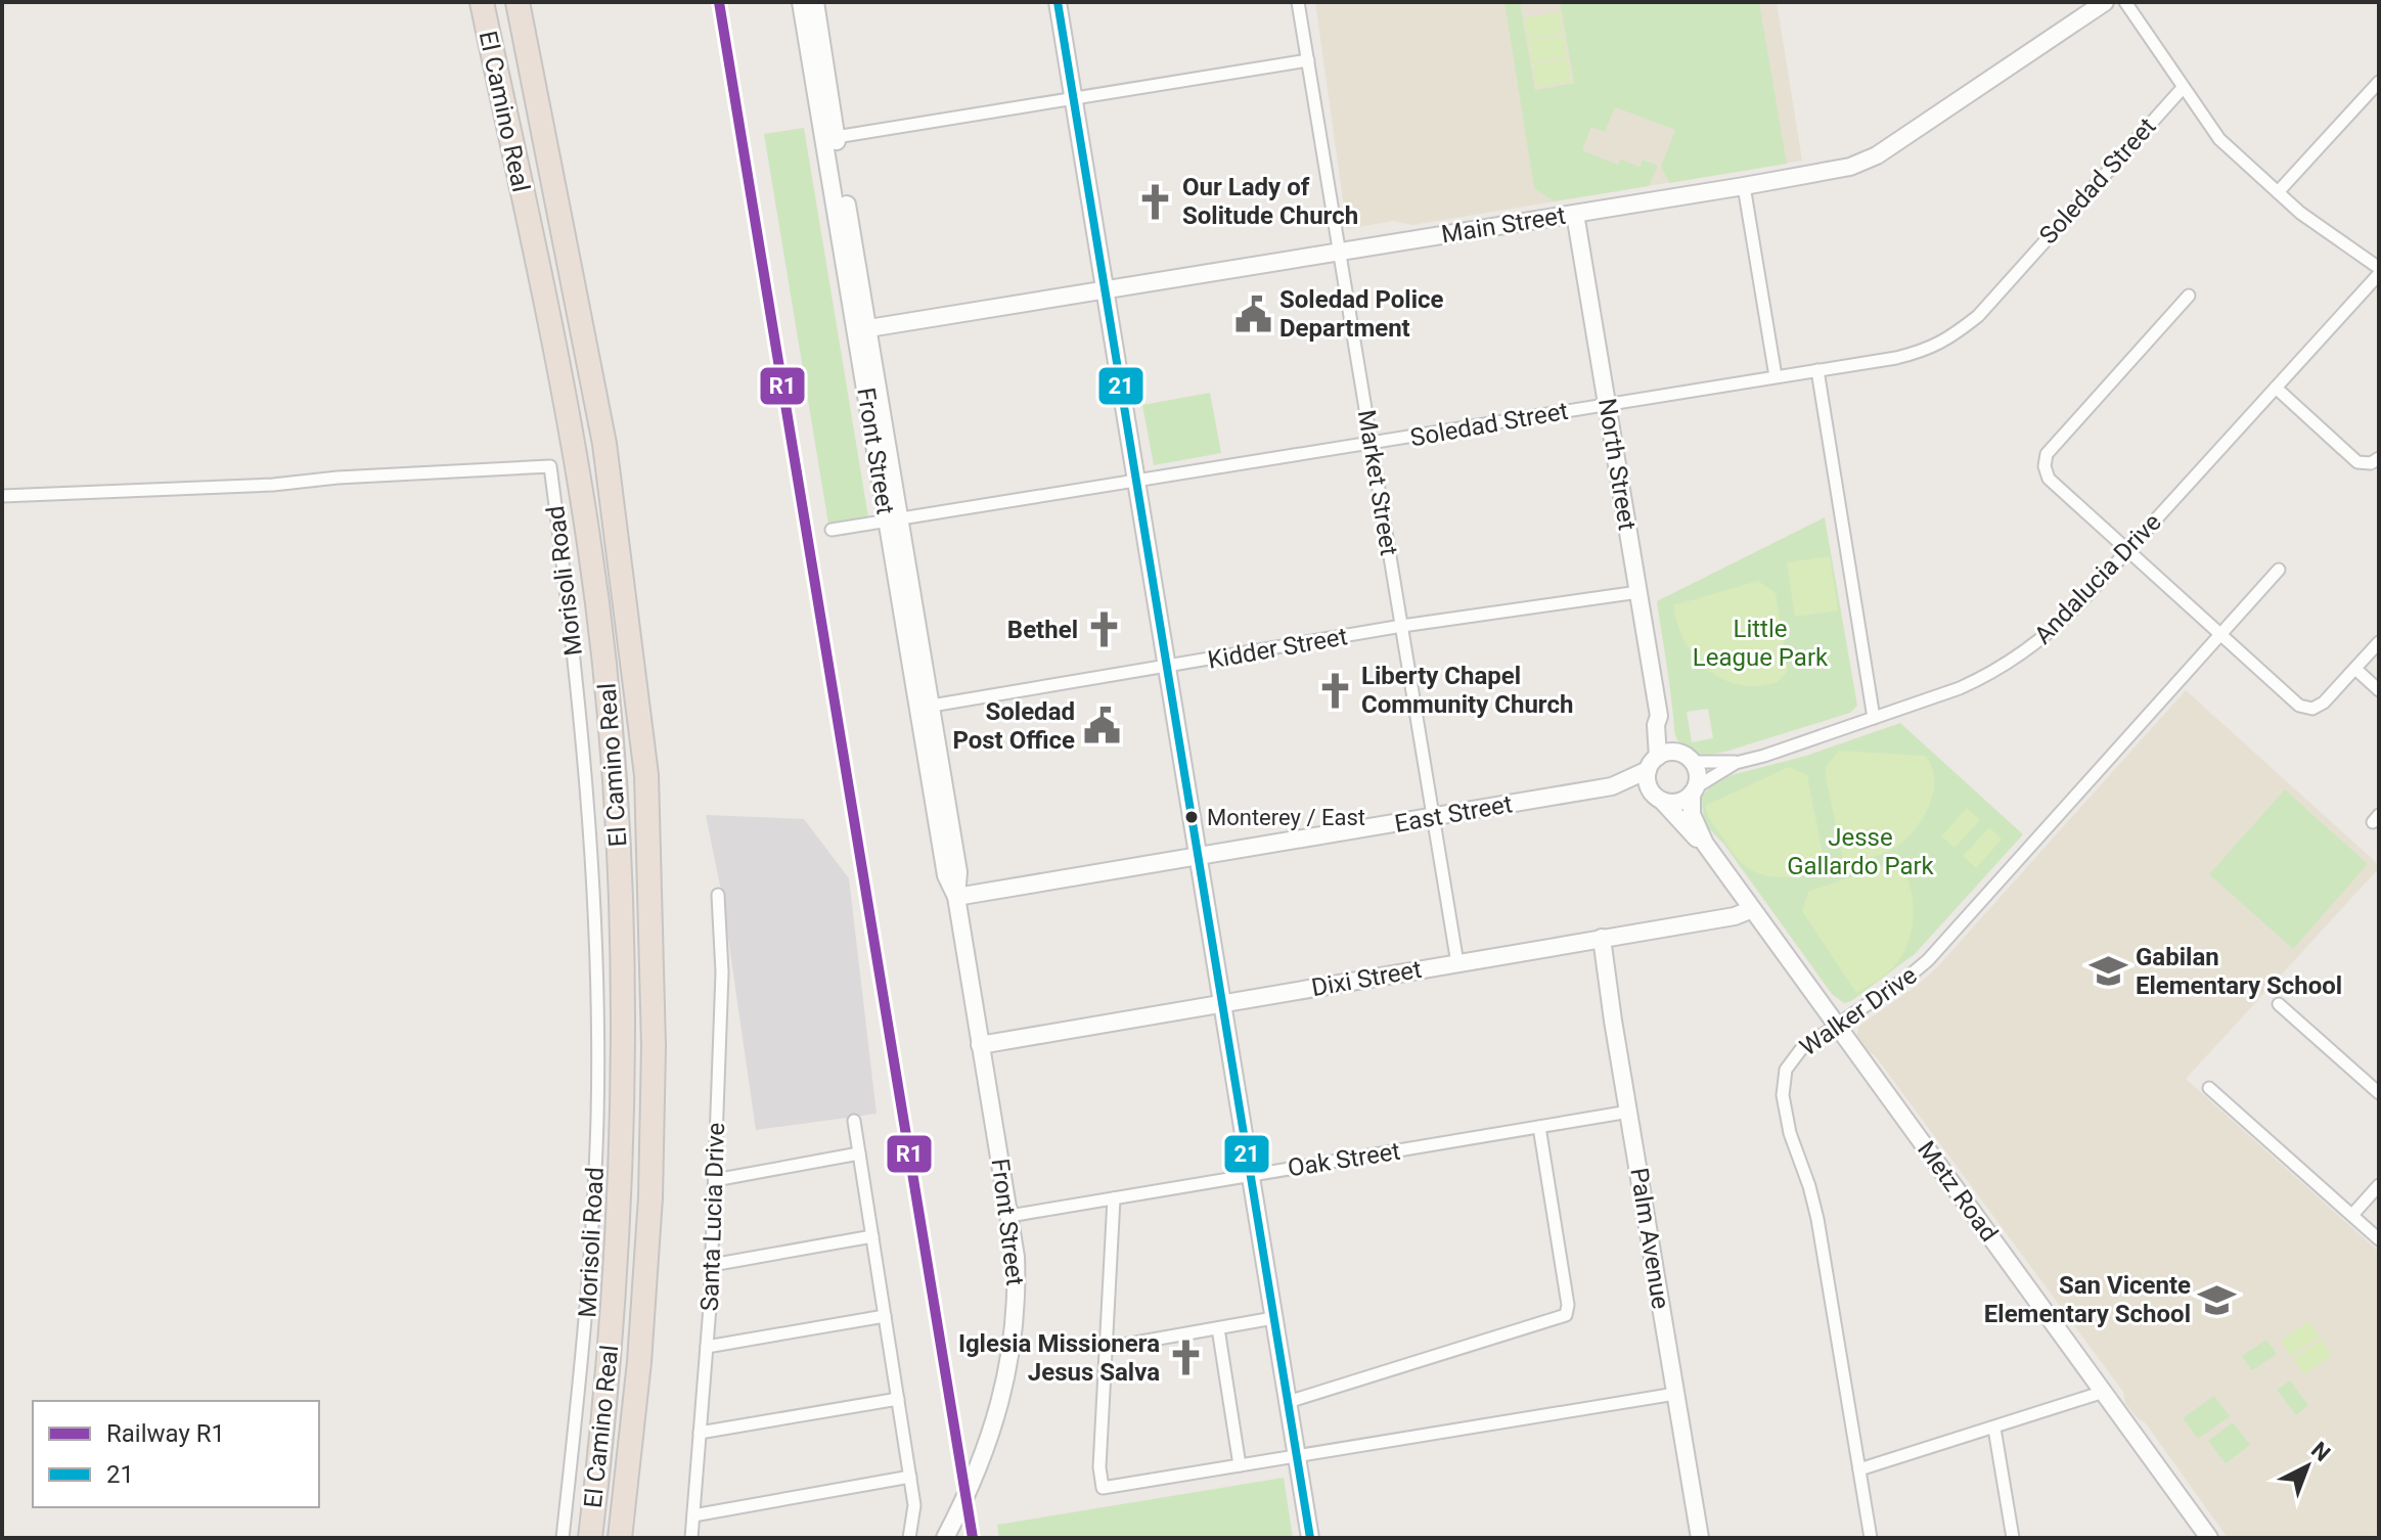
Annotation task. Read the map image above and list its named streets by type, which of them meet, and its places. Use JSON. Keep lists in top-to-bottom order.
{
  "streets": {
    "highway": ["El Camino Real"],
    "street": [
      "Soledad Street",
      "Main Street",
      "Front Street",
      "North Street",
      "Market Street",
      "Andalucia Drive",
      "Morisoli Road",
      "Kidder Street",
      "East Street",
      "Dixi Street",
      "Walker Drive",
      "Oak Street",
      "Metz Road",
      "Santa Lucia Drive",
      "Palm Avenue"
    ]
  },
  "crossings": [
    ["Soledad Street", "Front Street"],
    ["Soledad Street", "North Street"],
    ["Soledad Street", "Market Street"],
    ["Main Street", "Front Street"],
    ["Main Street", "North Street"],
    ["Main Street", "Market Street"],
    ["Front Street", "Kidder Street"],
    ["Front Street", "East Street"],
    ["Front Street", "Dixi Street"],
    ["Front Street", "Oak Street"],
    ["North Street", "Andalucia Drive"],
    ["North Street", "Kidder Street"],
    ["North Street", "East Street"],
    ["North Street", "Metz Road"],
    ["Market Street", "Kidder Street"],
    ["Market Street", "East Street"],
    ["Market Street", "Dixi Street"],
    ["Andalucia Drive", "East Street"],
    ["Andalucia Drive", "Metz Road"],
    ["East Street", "Metz Road"],
    ["Dixi Street", "Metz Road"],
    ["Dixi Street", "Palm Avenue"],
    ["Walker Drive", "Metz Road"],
    ["Oak Street", "Palm Avenue"]
  ],
  "parks": ["Little League Park", "Jesse Gallardo Park"],
  "places": {
    "church": [
      "Our Lady of Solitude Church",
      "Bethel",
      "Liberty Chapel Community Church",
      "Iglesia Missionera Jesus Salva"
    ],
    "public building": ["Soledad Police Department", "Soledad Post Office"],
    "other": ["Monterey / East"],
    "school or university": ["Gabilan Elementary School", "San Vicente Elementary School"]
  },
  "lines": ["rail line R1", "transit line 21"],
  "legend": ["Railway R1", "21"],
  "north": "top right"
}
